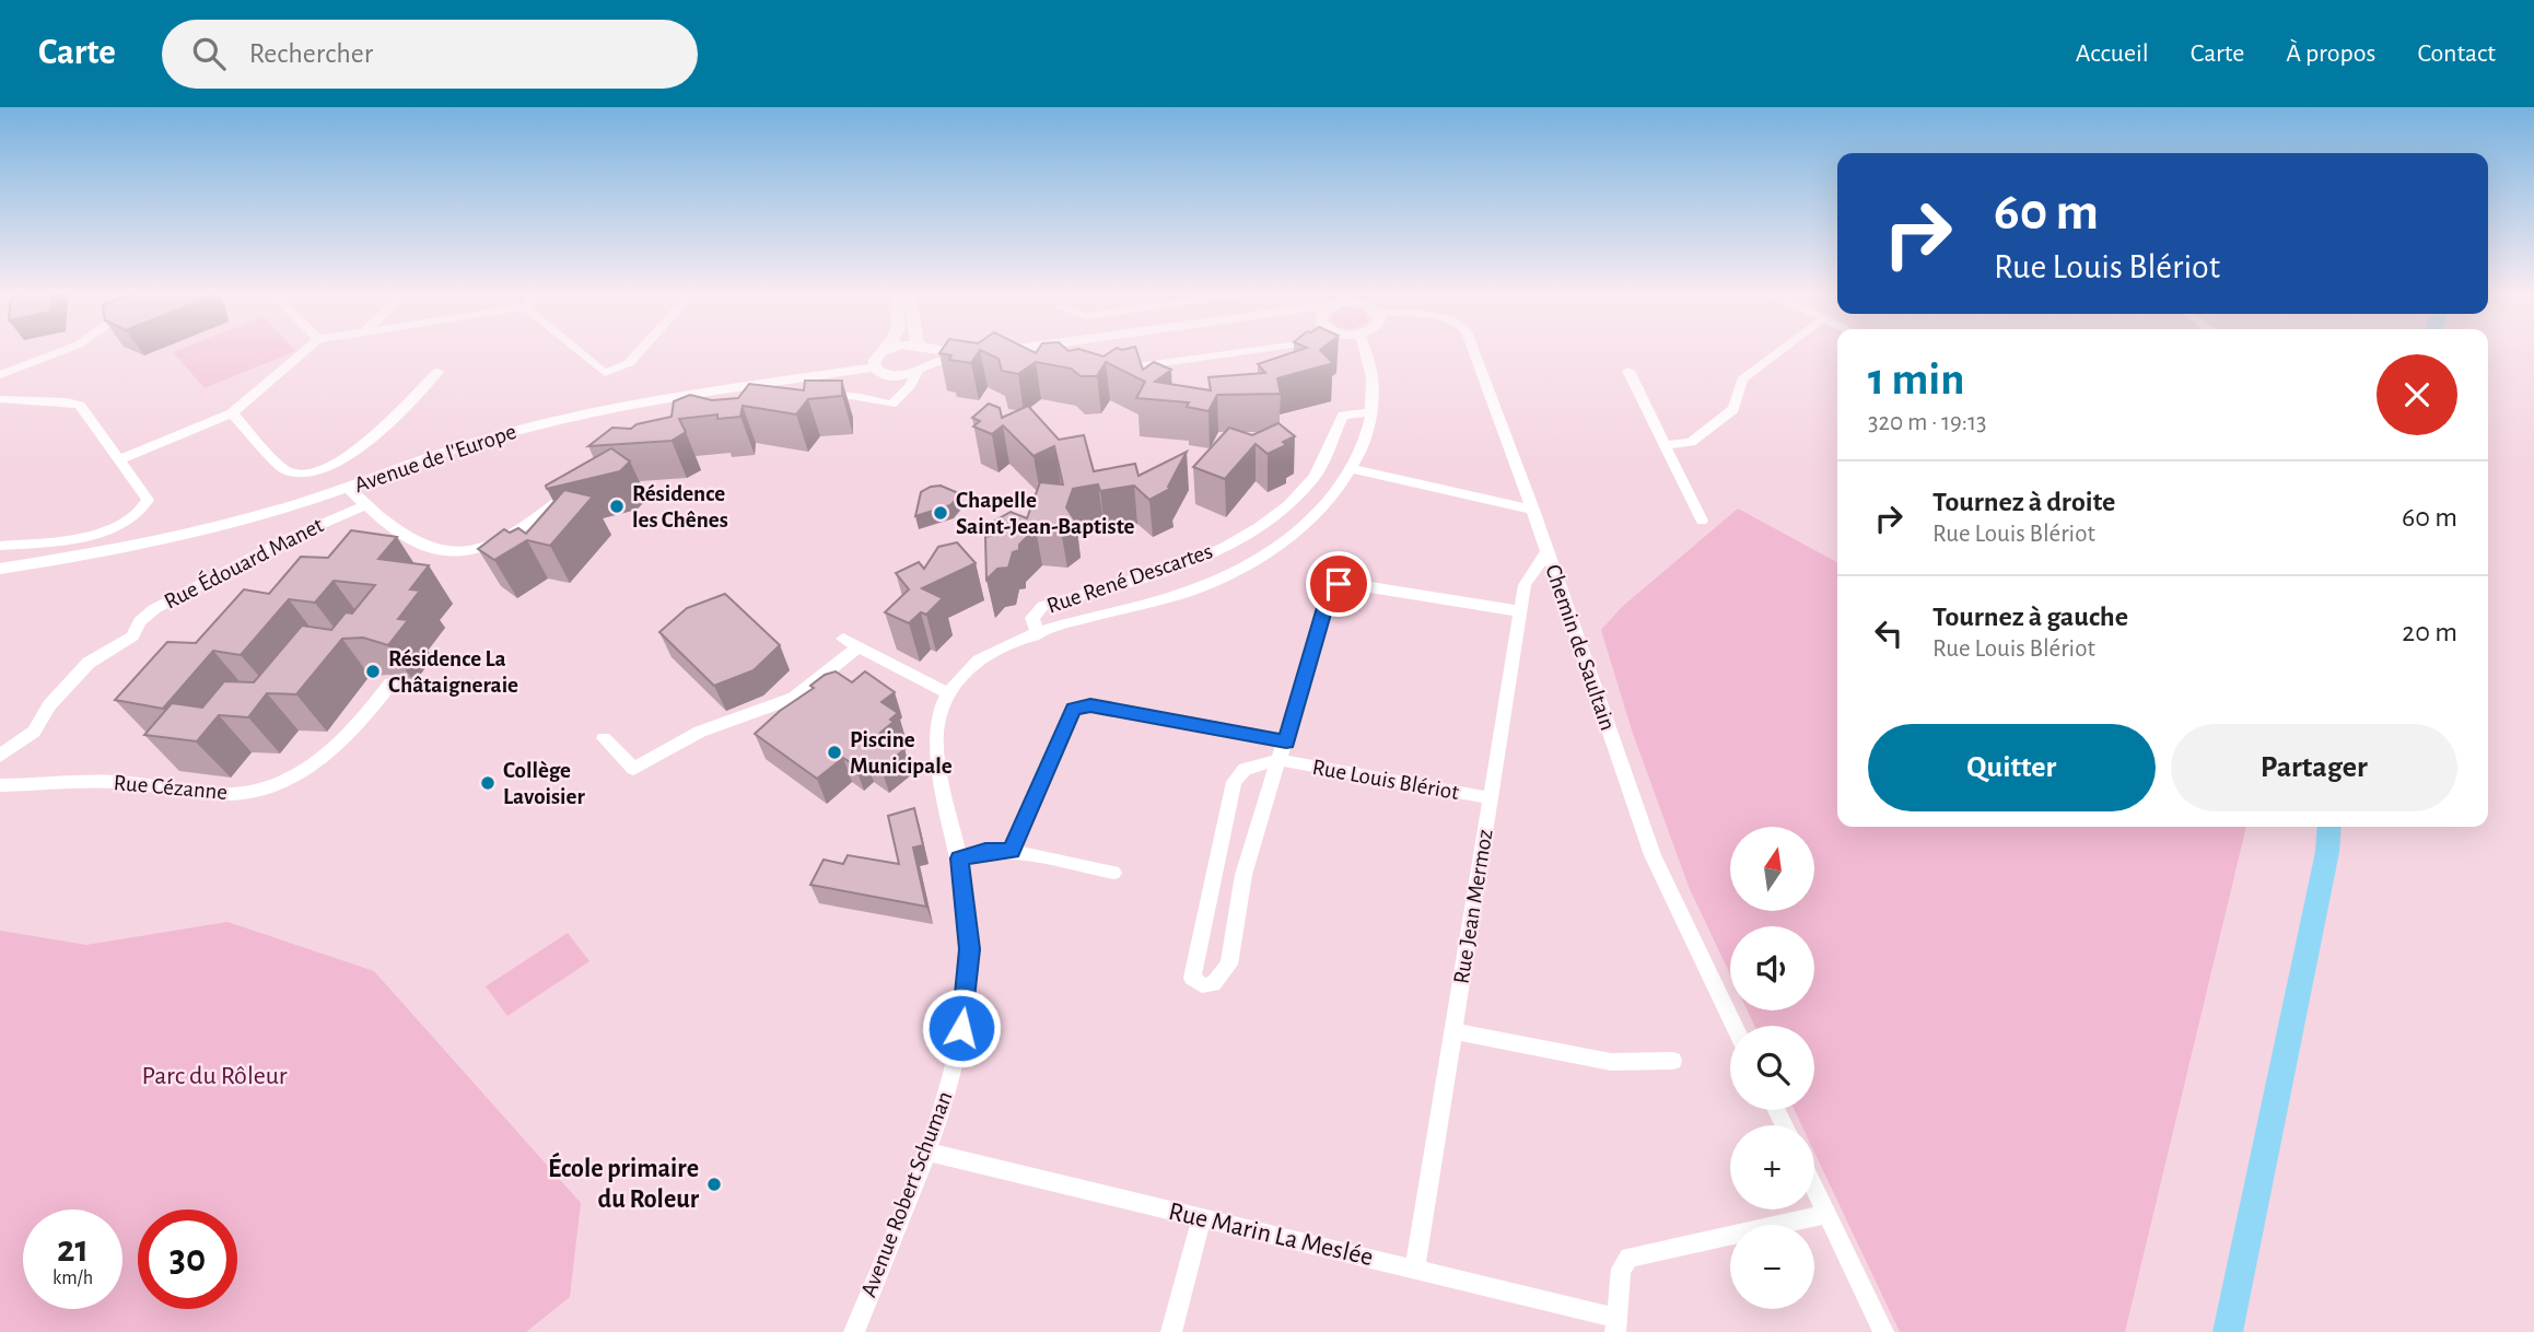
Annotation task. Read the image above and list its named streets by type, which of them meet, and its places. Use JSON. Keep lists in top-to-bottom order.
{
  "streets": {
    "street": [
      "Avenue de l'Europe",
      "Rue Édouard Manet",
      "Rue René Descartes",
      "Chemin de Saultain",
      "Rue Louis Blériot",
      "Rue Cézanne",
      "Rue Jean Mermoz",
      "Avenue Robert Schuman",
      "Rue Marin La Meslée"
    ]
  },
  "crossings": [
    ["Chemin de Saultain", "Rue Jean Mermoz"],
    ["Rue Louis Blériot", "Rue Jean Mermoz"],
    ["Rue Jean Mermoz", "Rue Marin La Meslée"],
    ["Avenue Robert Schuman", "Rue Marin La Meslée"]
  ],
  "parks": ["Parc du Rôleur"],
  "places": [
    "Résidence les Chênes",
    "Chapelle Saint-Jean-Baptiste",
    "Résidence La Châtaigneraie",
    "Piscine Municipale",
    "Collège Lavoisier",
    "École primaire du Roleur"
  ],
  "north": "top",
  "page": {
    "header": "Carte",
    "search": "Rechercher",
    "nav": [
      "Accueil",
      "Carte",
      "À propos",
      "Contact"
    ],
    "turn": ["60 m", "Rue Louis Blériot"],
    "heading": ["1 min", "320 m · 19:13"],
    "list": [
      {
        "name": "Tournez à droite",
        "note": "Rue Louis Blériot",
        "value": "60 m"
      },
      {
        "name": "Tournez à gauche",
        "note": "Rue Louis Blériot",
        "value": "20 m"
      }
    ],
    "buttons": ["Quitter", "Partager"],
    "map_buttons": ["+", "−"],
    "speed": "21 km/h",
    "limit": "30"
  }
}
